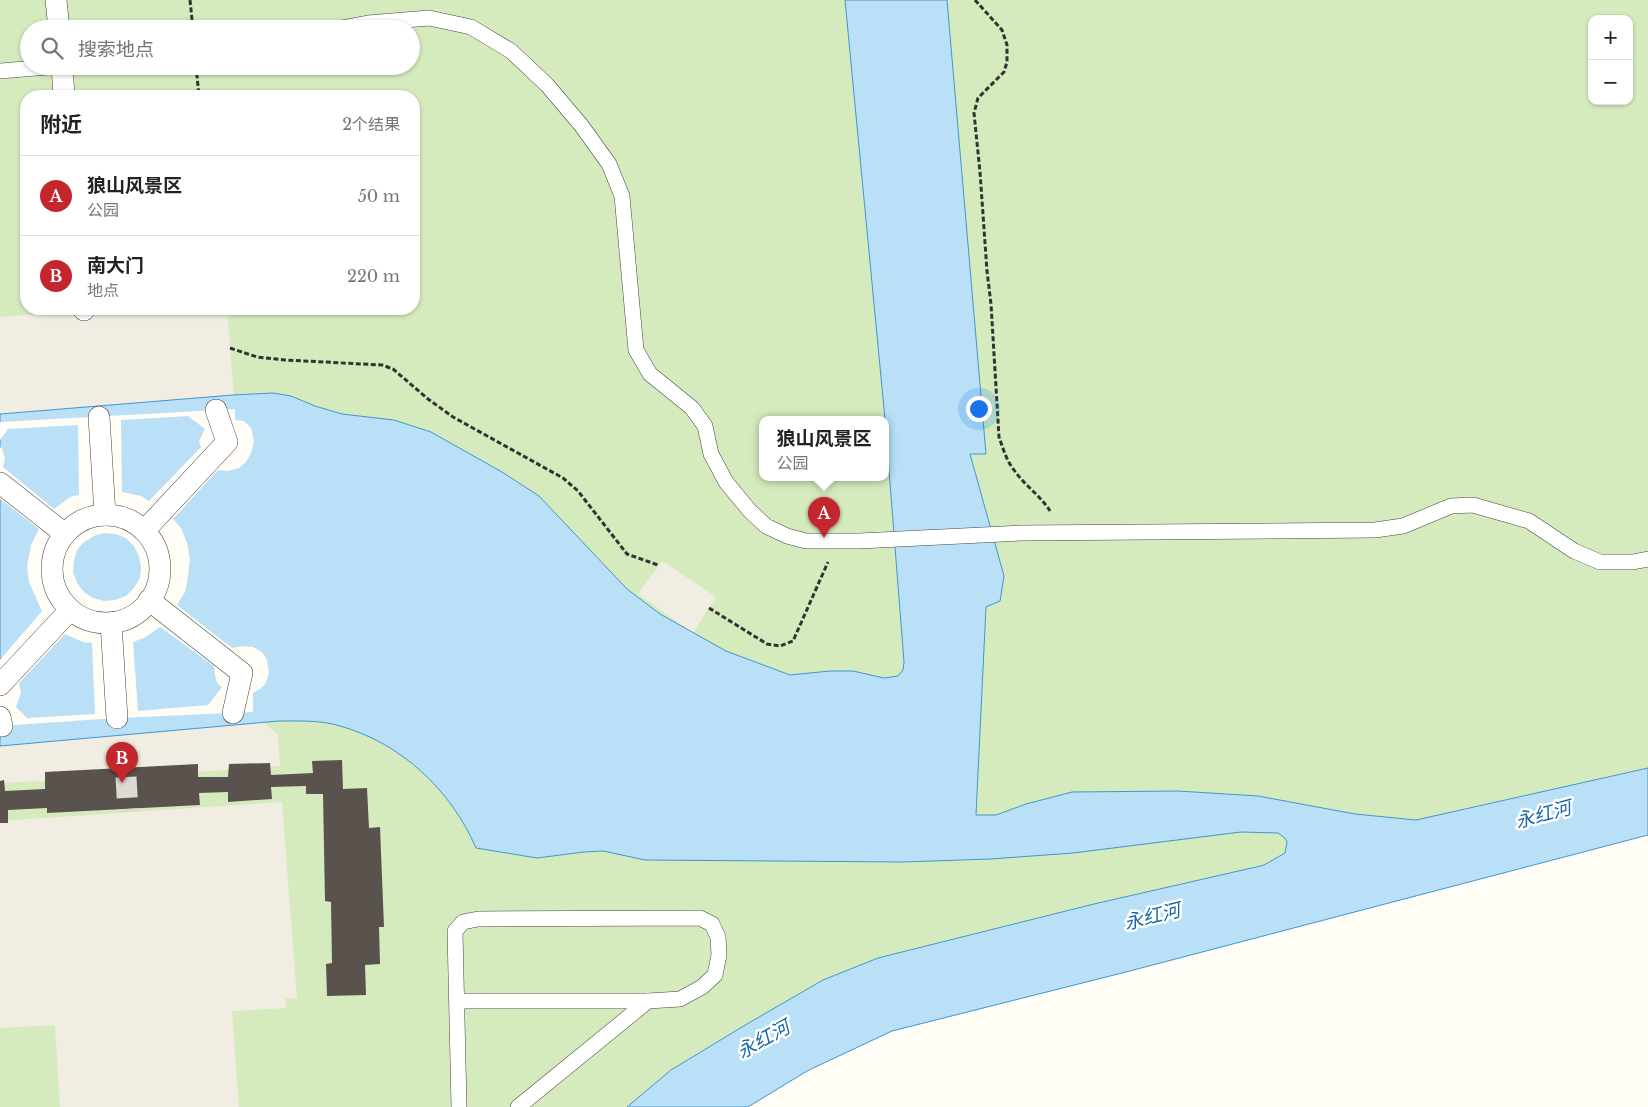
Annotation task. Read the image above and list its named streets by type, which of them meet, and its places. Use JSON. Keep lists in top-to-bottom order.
{
  "water": ["永红河"],
  "page": {
    "map_buttons": ["+", "−"],
    "search": "搜索地点",
    "heading": ["附近", "2个结果"],
    "list": [
      {
        "mark": "A",
        "name": "狼山风景区",
        "note": "公园",
        "value": "50 m"
      },
      {
        "mark": "B",
        "name": "南大门",
        "note": "地点",
        "value": "220 m"
      }
    ],
    "popup": ["狼山风景区", "公园"],
    "pins": ["A", "B"]
  }
}
